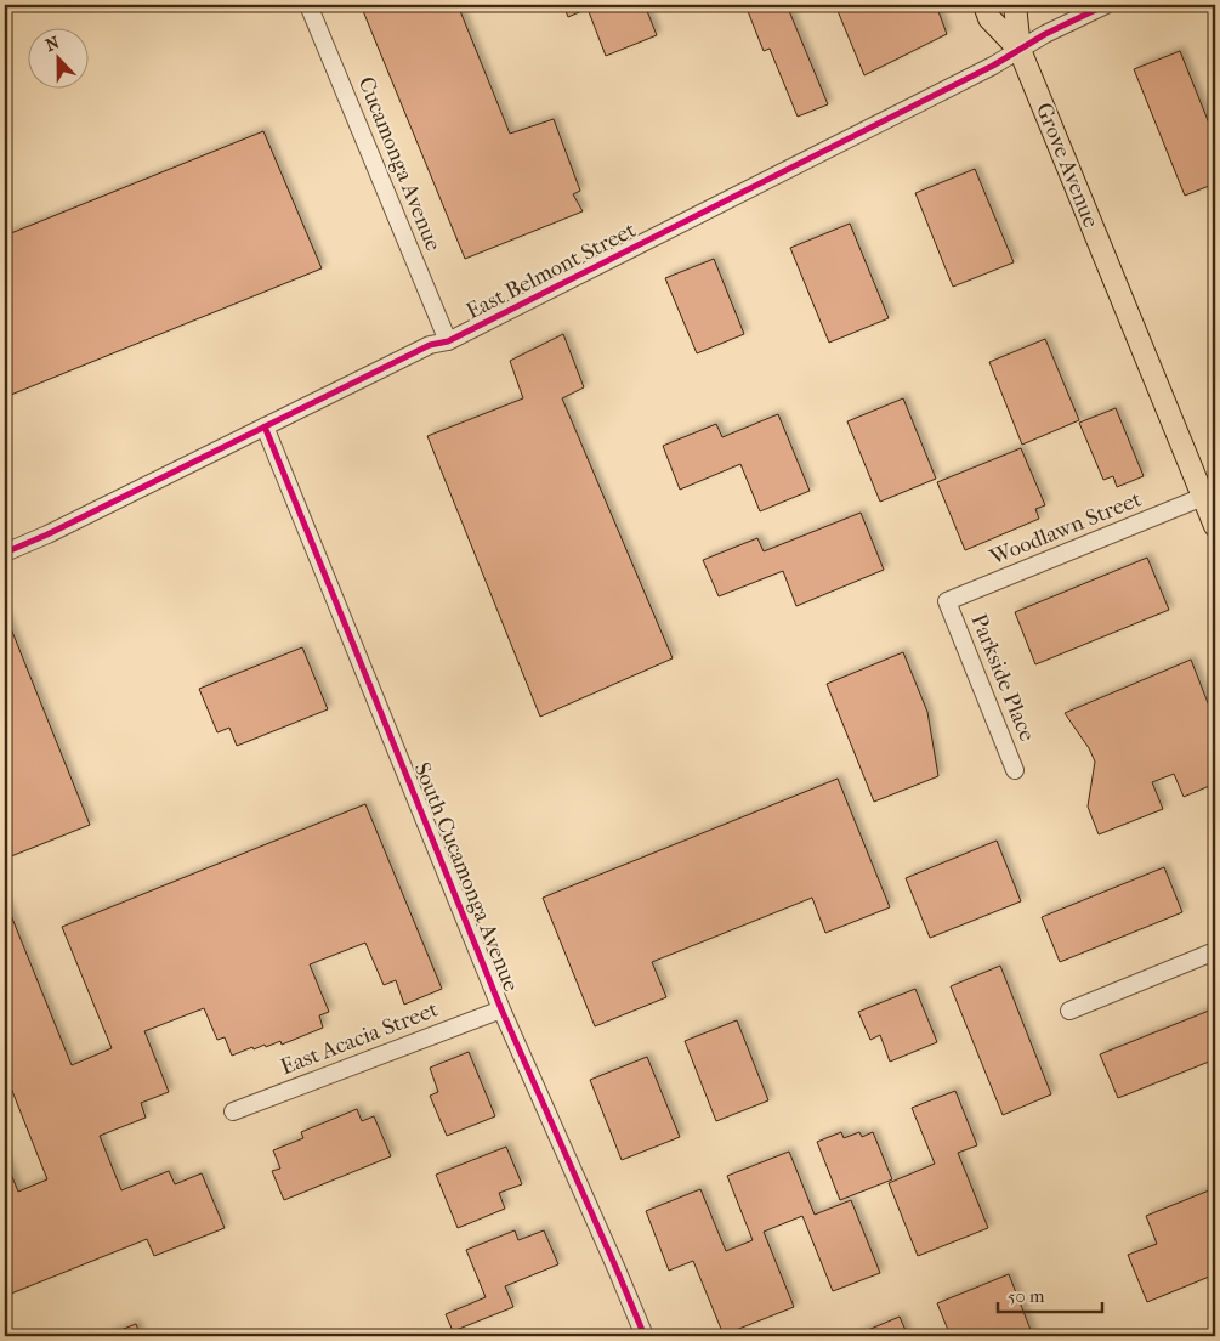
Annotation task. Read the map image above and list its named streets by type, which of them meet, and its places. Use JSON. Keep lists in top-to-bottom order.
{
  "streets": {
    "main road": ["Grove Avenue"],
    "street": [
      "Cucamonga Avenue",
      "East Belmont Street",
      "Woodlawn Street",
      "Parkside Place",
      "South Cucamonga Avenue",
      "East Acacia Street"
    ]
  },
  "crossings": [
    ["Cucamonga Avenue", "East Belmont Street"],
    ["Grove Avenue", "East Belmont Street"],
    ["Grove Avenue", "Woodlawn Street"],
    ["East Belmont Street", "South Cucamonga Avenue"],
    ["Woodlawn Street", "Parkside Place"],
    ["South Cucamonga Avenue", "East Acacia Street"]
  ],
  "scale_bar": "50 m",
  "north": "top"
}
